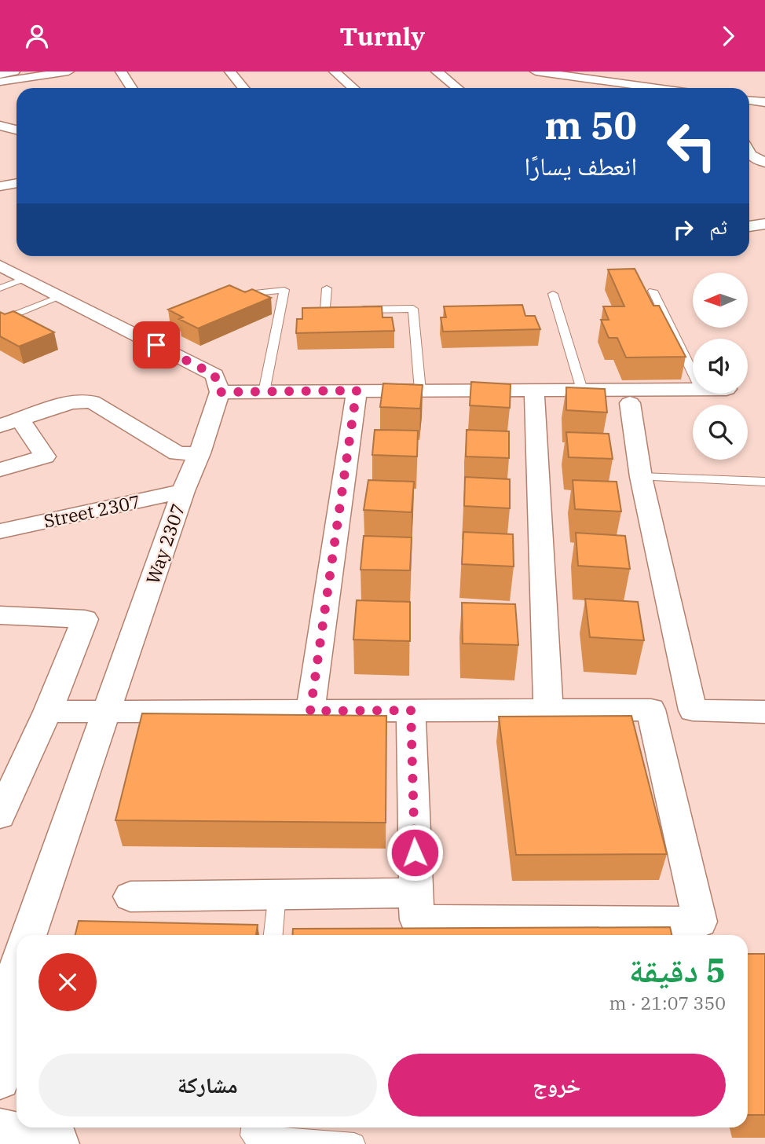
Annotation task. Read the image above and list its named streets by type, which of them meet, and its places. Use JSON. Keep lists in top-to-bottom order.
{
  "streets": {
    "street": ["Street 2307", "Way 2307"]
  },
  "crossings": [
    ["Street 2307", "Way 2307"]
  ],
  "north": "left",
  "page": {
    "header": "Turnly",
    "turn": ["50 m", "انعطف يسارًا"],
    "then": "ثم",
    "heading": ["5 دقيقة", "350 m · 21:07"],
    "buttons": ["خروج", "مشاركة"]
  }
}
